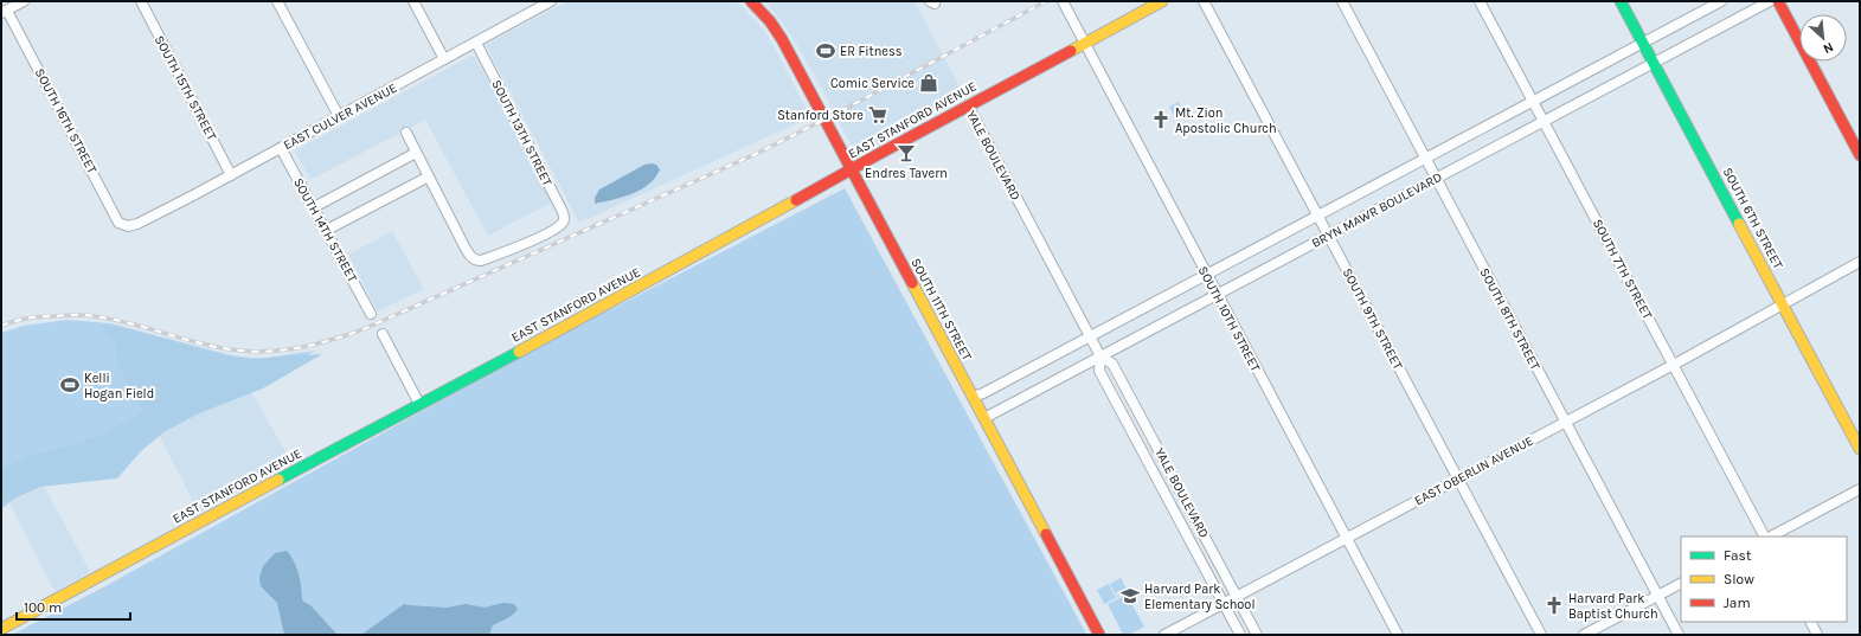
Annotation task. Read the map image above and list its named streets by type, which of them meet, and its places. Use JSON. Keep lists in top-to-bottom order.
{
  "streets": {
    "main road": ["EAST STANFORD AVENUE", "SOUTH 6TH STREET", "SOUTH 11TH STREET"],
    "street": [
      "SOUTH 15TH STREET",
      "EAST CULVER AVENUE",
      "SOUTH 16TH STREET",
      "SOUTH 13TH STREET",
      "YALE BOULEVARD",
      "BRYN MAWR BOULEVARD",
      "SOUTH 14TH STREET",
      "SOUTH 7TH STREET",
      "SOUTH 10TH STREET",
      "SOUTH 9TH STREET",
      "SOUTH 8TH STREET",
      "EAST OBERLIN AVENUE"
    ]
  },
  "crossings": [
    ["SOUTH 15TH STREET", "EAST CULVER AVENUE"],
    ["EAST CULVER AVENUE", "SOUTH 16TH STREET"],
    ["EAST CULVER AVENUE", "SOUTH 13TH STREET"],
    ["EAST CULVER AVENUE", "SOUTH 14TH STREET"],
    ["EAST STANFORD AVENUE", "YALE BOULEVARD"],
    ["EAST STANFORD AVENUE", "SOUTH 11TH STREET"],
    ["EAST STANFORD AVENUE", "SOUTH 10TH STREET"],
    ["YALE BOULEVARD", "BRYN MAWR BOULEVARD"],
    ["YALE BOULEVARD", "EAST OBERLIN AVENUE"],
    ["BRYN MAWR BOULEVARD", "SOUTH 6TH STREET"],
    ["BRYN MAWR BOULEVARD", "SOUTH 7TH STREET"],
    ["BRYN MAWR BOULEVARD", "SOUTH 11TH STREET"],
    ["BRYN MAWR BOULEVARD", "SOUTH 10TH STREET"],
    ["BRYN MAWR BOULEVARD", "SOUTH 9TH STREET"],
    ["BRYN MAWR BOULEVARD", "SOUTH 8TH STREET"],
    ["SOUTH 6TH STREET", "EAST OBERLIN AVENUE"],
    ["SOUTH 7TH STREET", "EAST OBERLIN AVENUE"],
    ["SOUTH 10TH STREET", "EAST OBERLIN AVENUE"],
    ["SOUTH 9TH STREET", "EAST OBERLIN AVENUE"],
    ["SOUTH 8TH STREET", "EAST OBERLIN AVENUE"]
  ],
  "places": {
    "sports": ["ER Fitness", "Kelli Hogan Field"],
    "shop": ["Comic Service"],
    "supermarket": ["Stanford Store"],
    "church": ["Mt. Zion Apostolic Church", "Harvard Park Baptist Church"],
    "bar": ["Endres Tavern"],
    "school or university": ["Harvard Park Elementary School"]
  },
  "legend": ["Fast", "Slow", "Jam"],
  "scale_bar": "100 m",
  "north": "bottom right"
}
